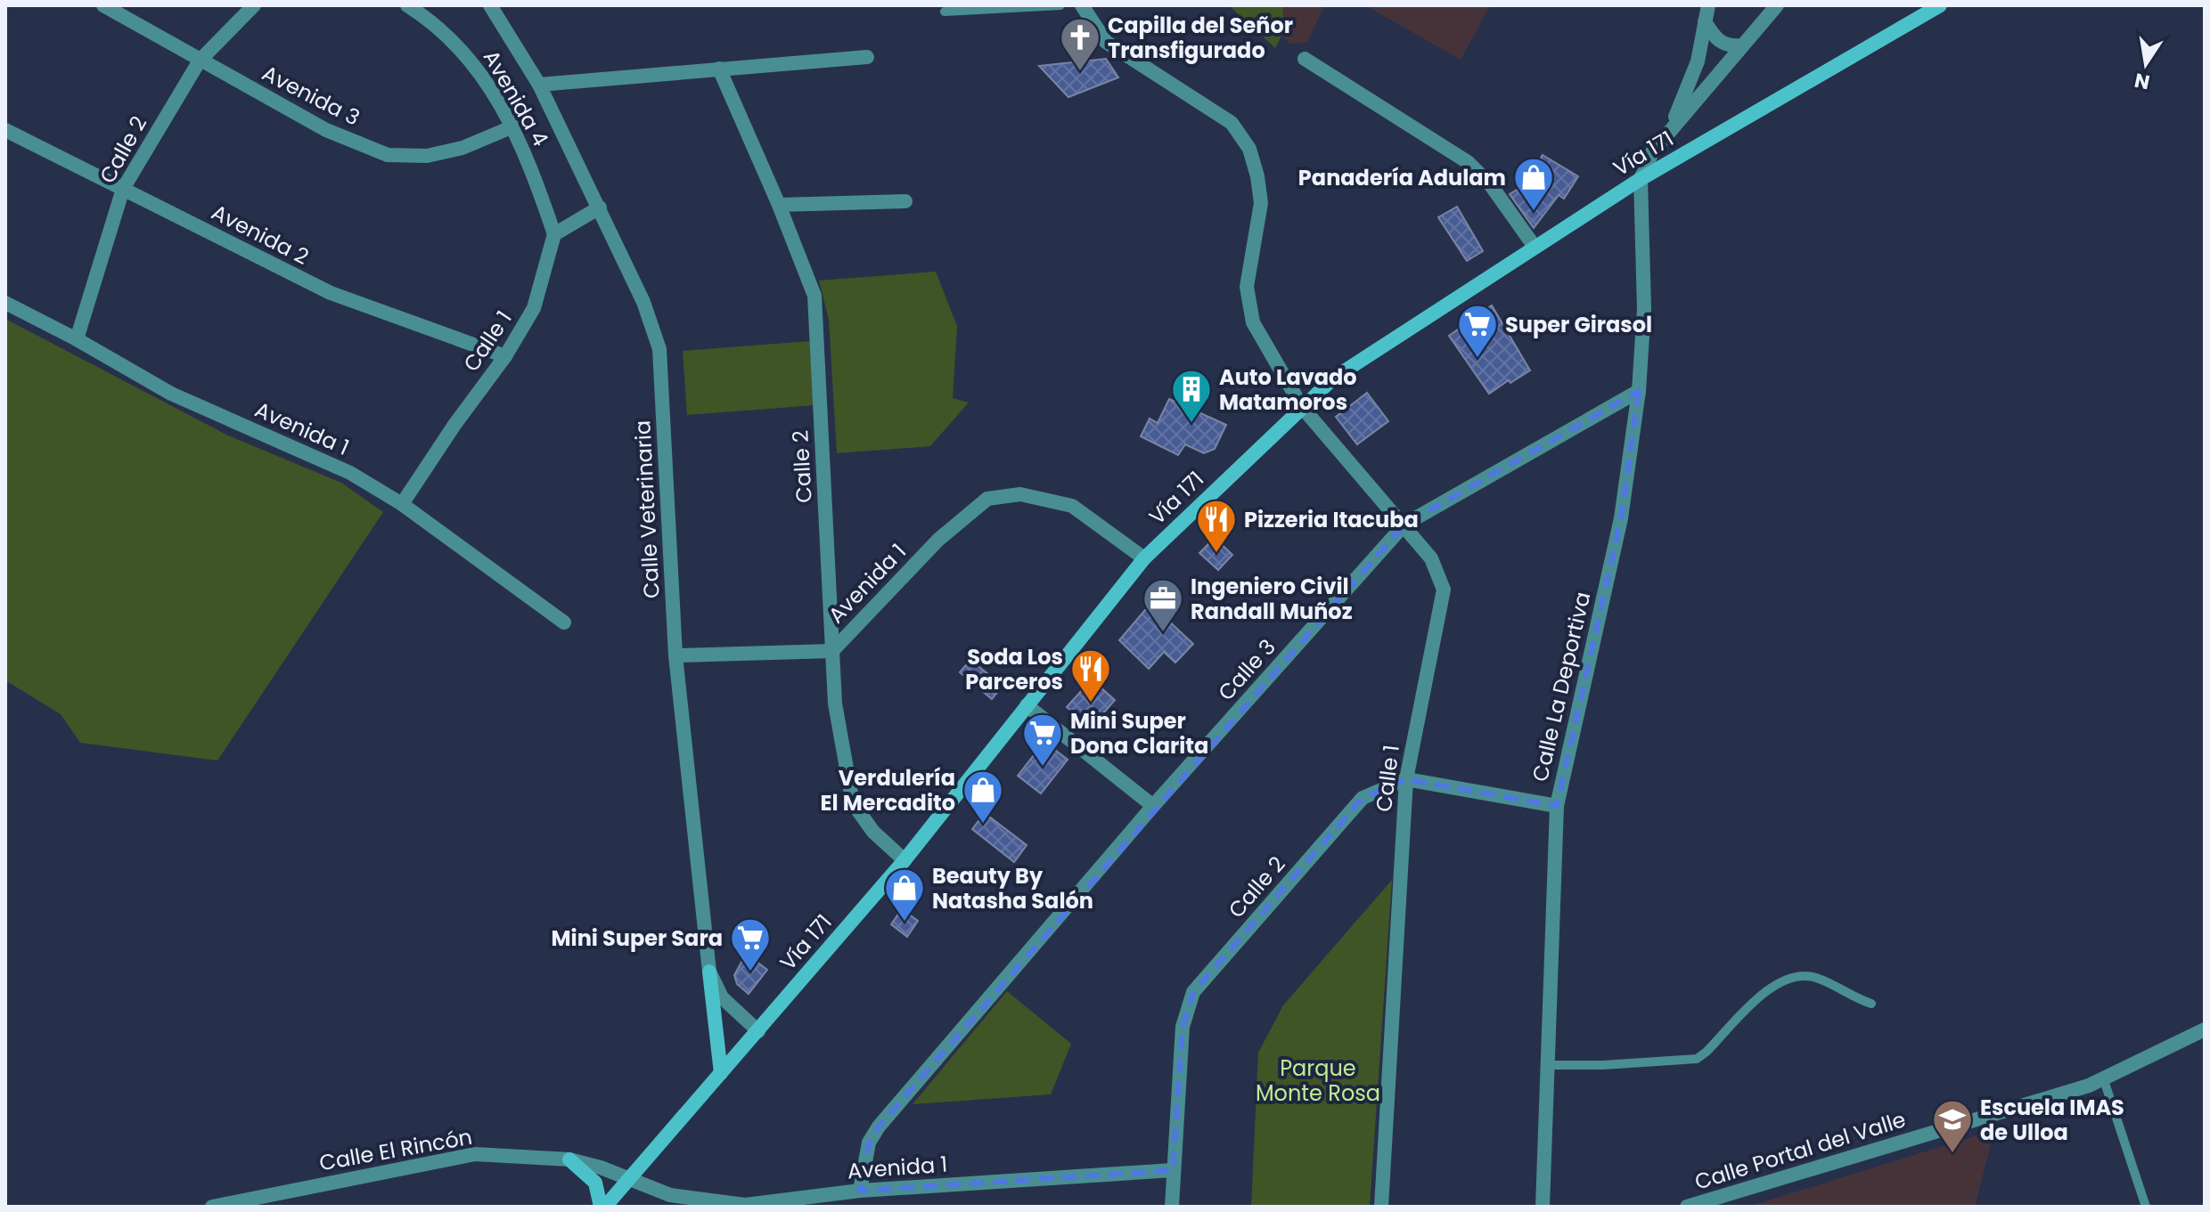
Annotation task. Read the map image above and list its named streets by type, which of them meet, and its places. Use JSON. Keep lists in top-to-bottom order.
{
  "streets": {
    "main road": ["Vía 171"],
    "street": [
      "Avenida 3",
      "Avenida 4",
      "Calle 2",
      "Avenida 2",
      "Calle 1",
      "Avenida 1",
      "Calle Veterinaria",
      "Calle 3",
      "Calle La Deportiva",
      "Calle El Rincón",
      "Calle Portal del Valle"
    ]
  },
  "crossings": [
    ["Avenida 3", "Avenida 4"],
    ["Avenida 3", "Calle 2"],
    ["Avenida 4", "Calle 1"],
    ["Calle 2", "Vía 171"],
    ["Calle 2", "Avenida 2"],
    ["Calle 2", "Calle 1"],
    ["Calle 2", "Avenida 1"],
    ["Vía 171", "Calle 1"],
    ["Vía 171", "Avenida 1"],
    ["Vía 171", "Calle Veterinaria"],
    ["Vía 171", "Calle La Deportiva"],
    ["Vía 171", "Calle El Rincón"],
    ["Avenida 2", "Calle 1"],
    ["Calle 1", "Avenida 1"],
    ["Calle 1", "Calle 3"],
    ["Avenida 1", "Calle Veterinaria"],
    ["Avenida 1", "Calle 3"],
    ["Avenida 1", "Calle El Rincón"],
    ["Calle 3", "Calle La Deportiva"]
  ],
  "parks": ["Parque Monte Rosa"],
  "places": {
    "church": ["Capilla del Señor Transfigurado"],
    "shop": ["Panadería Adulam", "Verdulería El Mercadito", "Beauty By Natasha Salón"],
    "supermarket": ["Super Girasol", "Mini Super Dona Clarita", "Mini Super Sara"],
    "building": ["Auto Lavado Matamoros"],
    "restaurant": ["Pizzeria Itacuba", "Soda Los Parceros"],
    "office": ["Ingeniero Civil Randall Muñoz"],
    "school or university": ["Escuela IMAS de Ulloa"]
  },
  "north": "bottom"
}
